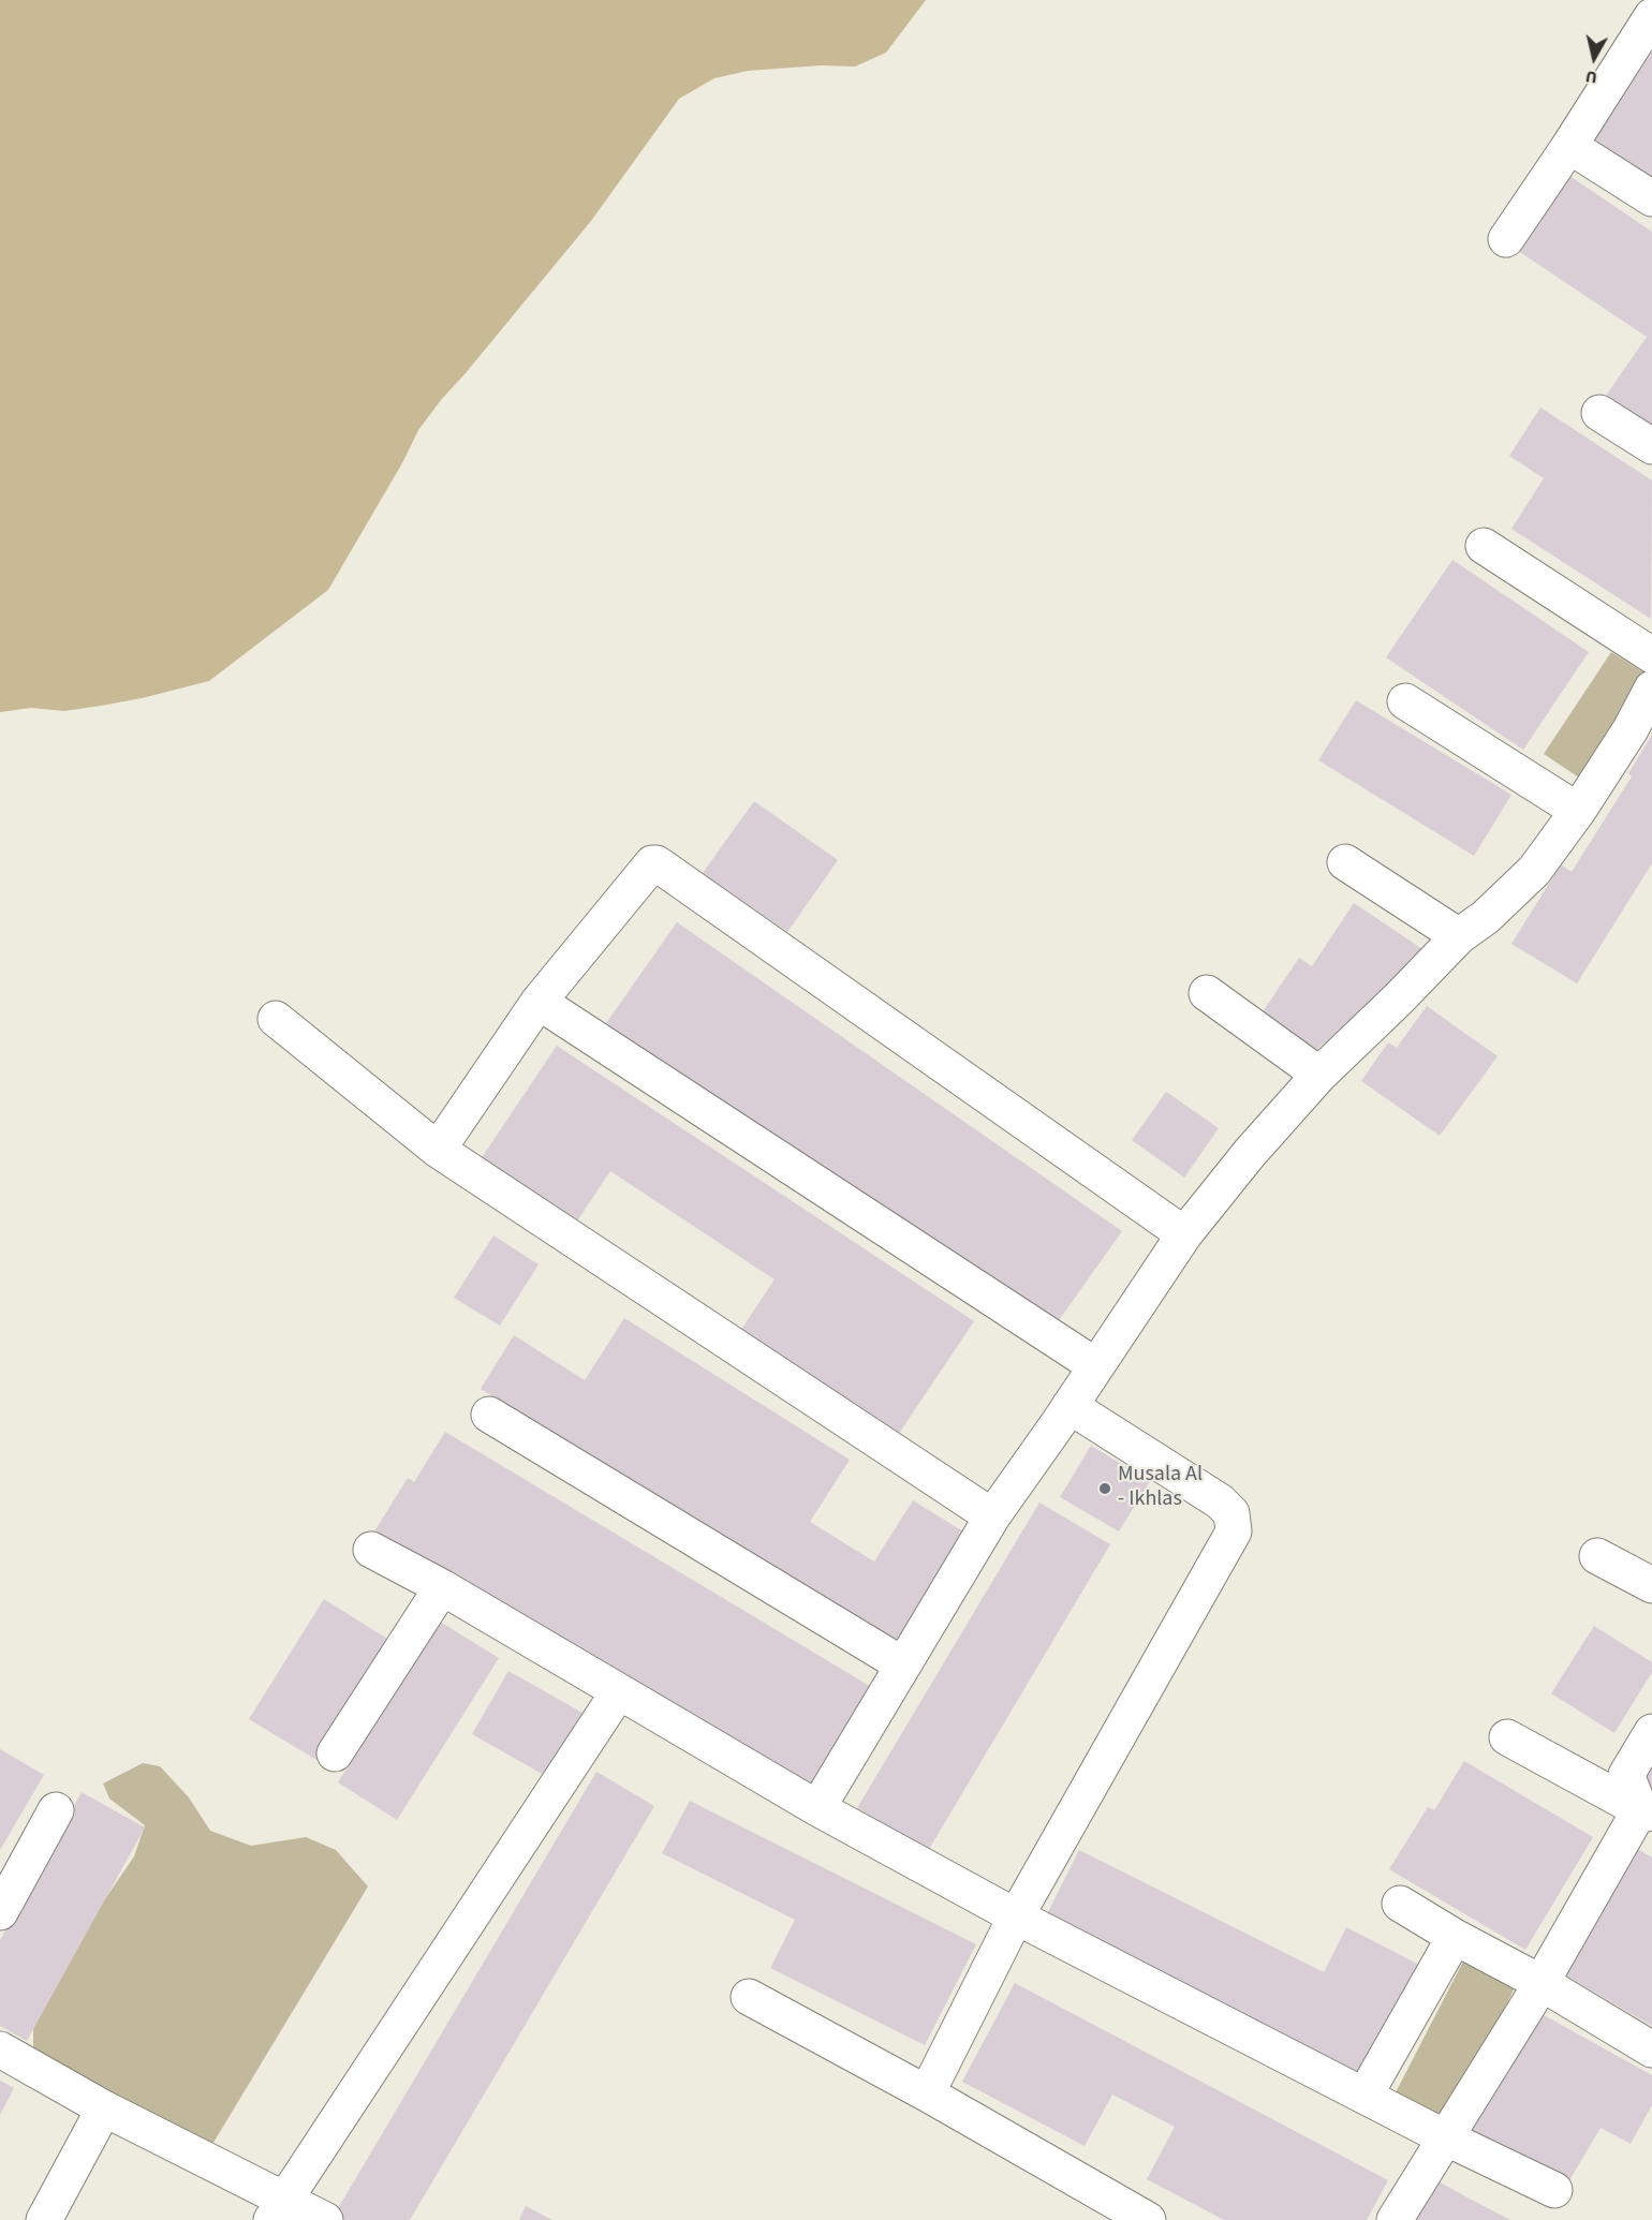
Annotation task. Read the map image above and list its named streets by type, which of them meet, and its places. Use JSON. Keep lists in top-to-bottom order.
{
  "places": ["Musala Al - Ikhlas"],
  "north": "bottom"
}
